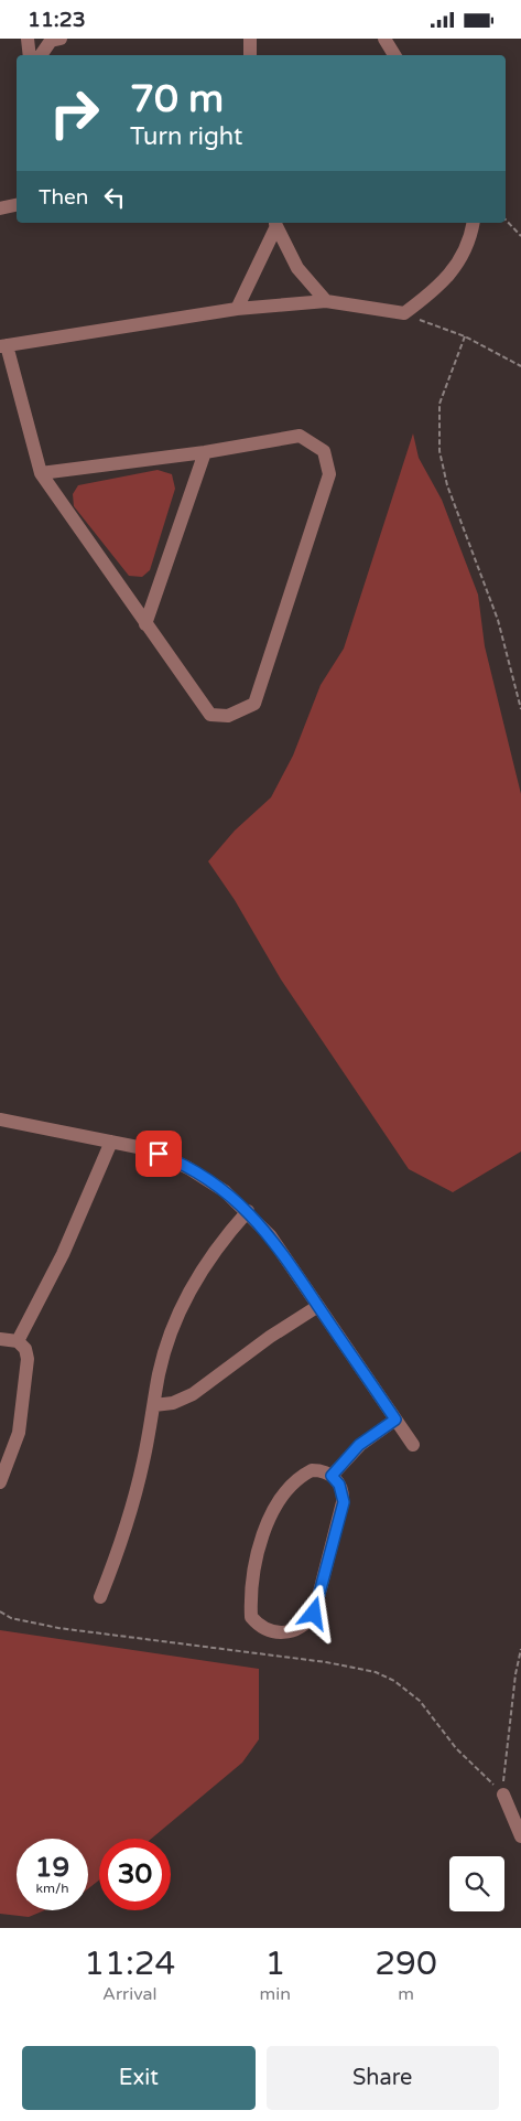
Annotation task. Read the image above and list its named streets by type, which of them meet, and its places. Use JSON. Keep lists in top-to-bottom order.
{
  "page": {
    "status": "11:23",
    "turn": ["70 m", "Turn right"],
    "then": "Then",
    "speed": "19 km/h",
    "limit": "30",
    "eta": [
      "11:24",
      "Arrival",
      "1",
      "min",
      "290",
      "m"
    ],
    "buttons": ["Exit", "Share"]
  }
}
